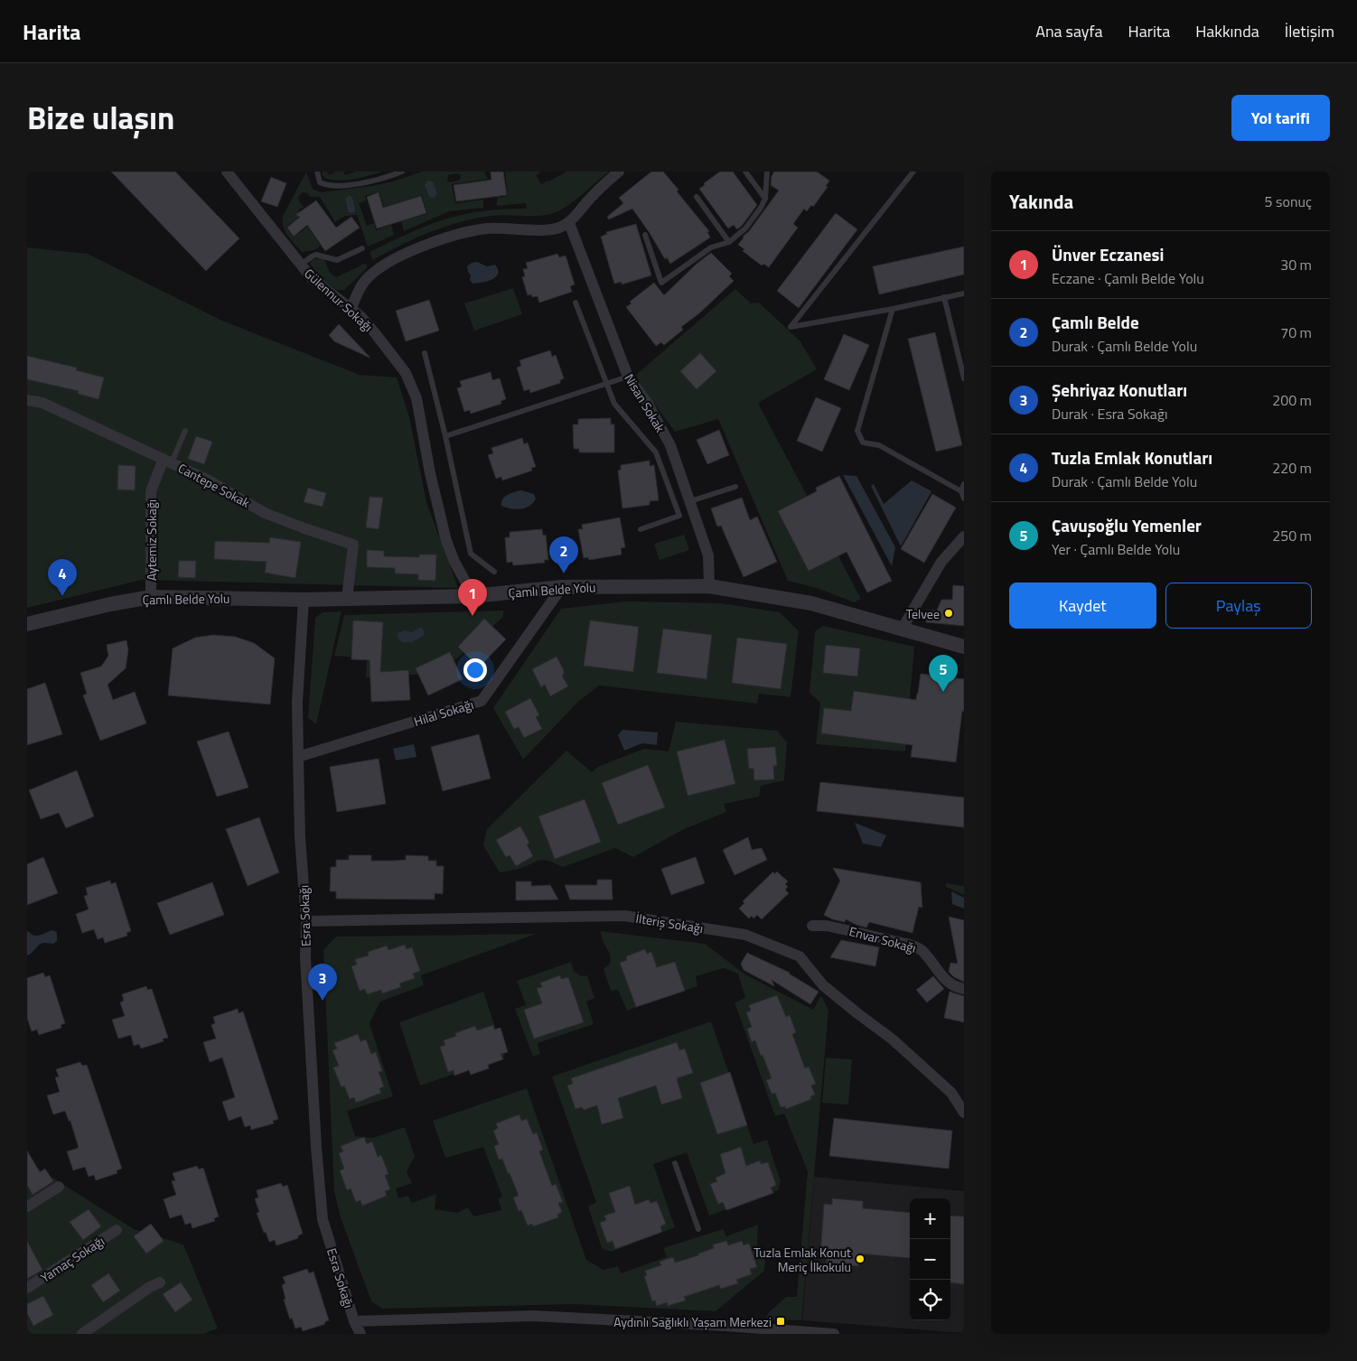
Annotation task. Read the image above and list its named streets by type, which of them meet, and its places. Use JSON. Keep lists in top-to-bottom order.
{
  "streets": {
    "street": [
      "Gülennur Sokağı",
      "Nisan Sokak",
      "Cantepe Sokak",
      "Aytemiz Sokağı",
      "Çamlı Belde Yolu",
      "Hilal Sokağı",
      "Esra Sokağı",
      "İlteriş Sokağı",
      "Envar Sokağı",
      "Yamaç Sokağı"
    ]
  },
  "crossings": [
    ["Gülennur Sokağı", "Çamlı Belde Yolu"],
    ["Nisan Sokak", "Çamlı Belde Yolu"],
    ["Cantepe Sokak", "Aytemiz Sokağı"],
    ["Cantepe Sokak", "Çamlı Belde Yolu"],
    ["Aytemiz Sokağı", "Çamlı Belde Yolu"],
    ["Çamlı Belde Yolu", "Hilal Sokağı"],
    ["Çamlı Belde Yolu", "Esra Sokağı"],
    ["Hilal Sokağı", "Esra Sokağı"],
    ["Esra Sokağı", "İlteriş Sokağı"]
  ],
  "places": {
    "other": ["Telvee", "Tuzla Emlak Konut Meriç İlkokulu"],
    "transit": ["Aydınlı Sağlıklı Yaşam Merkezi"]
  },
  "page": {
    "header": "Harita",
    "nav": [
      "Ana sayfa",
      "Harita",
      "Hakkında",
      "İletişim"
    ],
    "title": "Bize ulaşın",
    "buttons": [
      "Yol tarifi",
      ["Kaydet", "Paylaş"]
    ],
    "heading": ["Yakında", "5 sonuç"],
    "list": [
      {
        "mark": "1",
        "name": "Ünver Eczanesi",
        "note": "Eczane · Çamlı Belde Yolu",
        "value": "30 m"
      },
      {
        "mark": "2",
        "name": "Çamlı Belde",
        "note": "Durak · Çamlı Belde Yolu",
        "value": "70 m"
      },
      {
        "mark": "3",
        "name": "Şehriyaz Konutları",
        "note": "Durak · Esra Sokağı",
        "value": "200 m"
      },
      {
        "mark": "4",
        "name": "Tuzla Emlak Konutları",
        "note": "Durak · Çamlı Belde Yolu",
        "value": "220 m"
      },
      {
        "mark": "5",
        "name": "Çavuşoğlu Yemenler",
        "note": "Yer · Çamlı Belde Yolu",
        "value": "250 m"
      }
    ],
    "pins": [
      "2",
      "4",
      "1",
      "5",
      "3"
    ],
    "map_buttons": ["+", "−"]
  }
}
